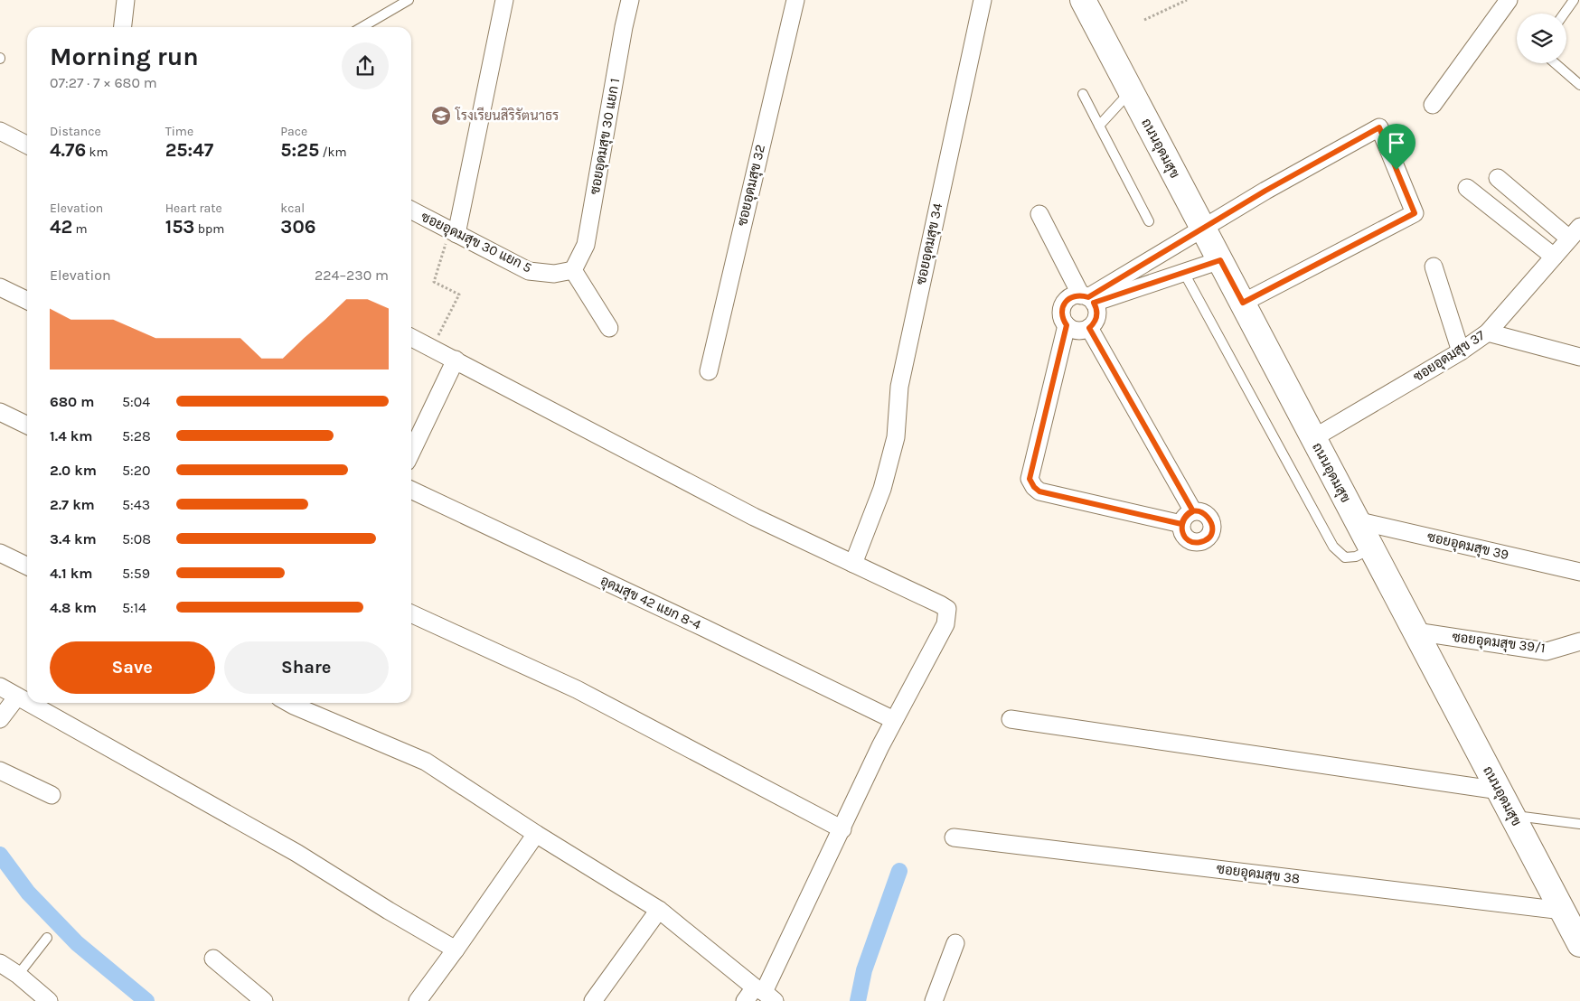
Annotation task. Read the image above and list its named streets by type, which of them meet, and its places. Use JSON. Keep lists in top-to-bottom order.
{
  "streets": {
    "main road": ["ถนนอุดมสุข"],
    "street": [
      "ซอยอุดมสุข 30 แยก 1",
      "ซอยอุดมสุข 32",
      "ซอยอุดมสุข 30 แยก 5",
      "ซอยอุดมสุข 34",
      "ซอยอุดมสุข 37",
      "ซอยอุดมสุข 39",
      "อุดมสุข 42 แยก 8-4",
      "ซอยอุดมสุข 39/1",
      "ซอยอุดมสุข 38"
    ]
  },
  "crossings": [
    ["ซอยอุดมสุข 30 แยก 1", "ซอยอุดมสุข 30 แยก 5"],
    ["ถนนอุดมสุข", "ซอยอุดมสุข 37"],
    ["ถนนอุดมสุข", "ซอยอุดมสุข 39"],
    ["ถนนอุดมสุข", "ซอยอุดมสุข 39/1"],
    ["ถนนอุดมสุข", "ซอยอุดมสุข 38"]
  ],
  "places": {
    "school or university": ["โรงเรียนสิริรัตนาธร"]
  },
  "page": {
    "heading": ["Morning run", "07:27 · 7 × 680 m"],
    "stats": [
      ["Distance", "4.76 km"],
      ["Time", "25:47"],
      ["Pace", "5:25 /km"],
      ["Elevation", "42 m"],
      ["Heart rate", "153 bpm"],
      ["kcal", "306"]
    ],
    "chart": ["Elevation", "224–230 m"],
    "list": [
      {
        "name": "680 m",
        "note": "5:04"
      },
      {
        "name": "1.4 km",
        "note": "5:28"
      },
      {
        "name": "2.0 km",
        "note": "5:20"
      },
      {
        "name": "2.7 km",
        "note": "5:43"
      },
      {
        "name": "3.4 km",
        "note": "5:08"
      },
      {
        "name": "4.1 km",
        "note": "5:59"
      },
      {
        "name": "4.8 km",
        "note": "5:14"
      }
    ],
    "buttons": ["Save", "Share"]
  }
}
